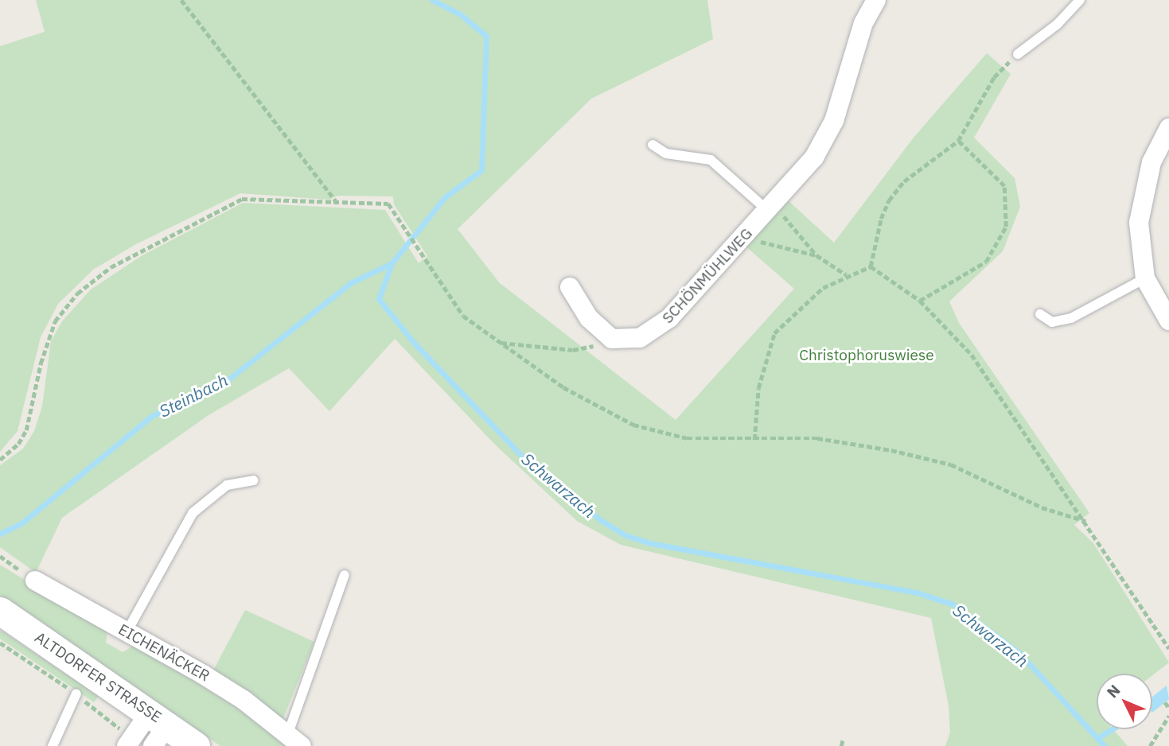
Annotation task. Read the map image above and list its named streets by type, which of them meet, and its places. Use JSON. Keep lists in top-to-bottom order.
{
  "streets": {
    "main road": ["ALTDORFER STRASSE"],
    "street": ["SCHÖNMÜHLWEG", "EICHENÄCKER"]
  },
  "water": ["Steinbach", "Schwarzach"],
  "parks": ["Christophoruswiese"],
  "north": "top left"
}
